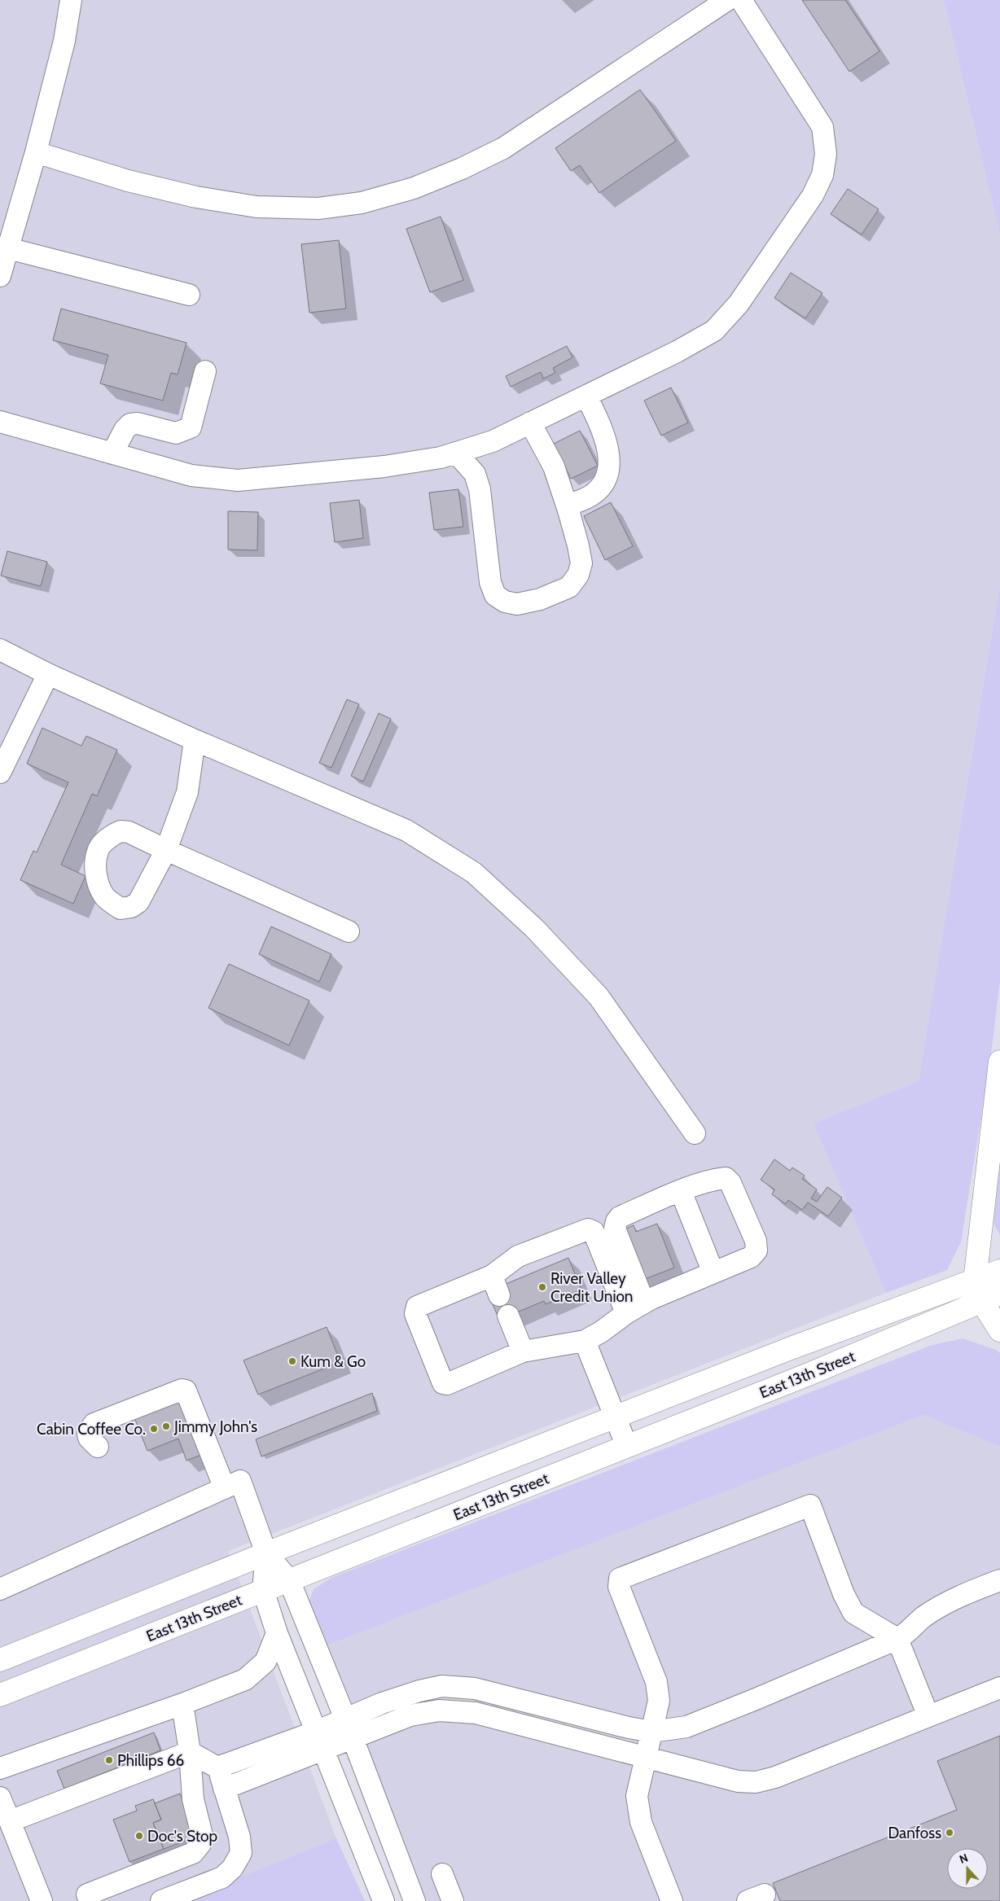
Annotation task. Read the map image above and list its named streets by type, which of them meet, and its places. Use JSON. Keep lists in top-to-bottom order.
{
  "streets": {
    "main road": ["East 13th Street"]
  },
  "places": [
    "River Valley Credit Union",
    "Kum & Go",
    "Jimmy John's",
    "Cabin Coffee Co.",
    "Phillips 66",
    "Danfoss",
    "Doc's Stop"
  ],
  "north": "top"
}
